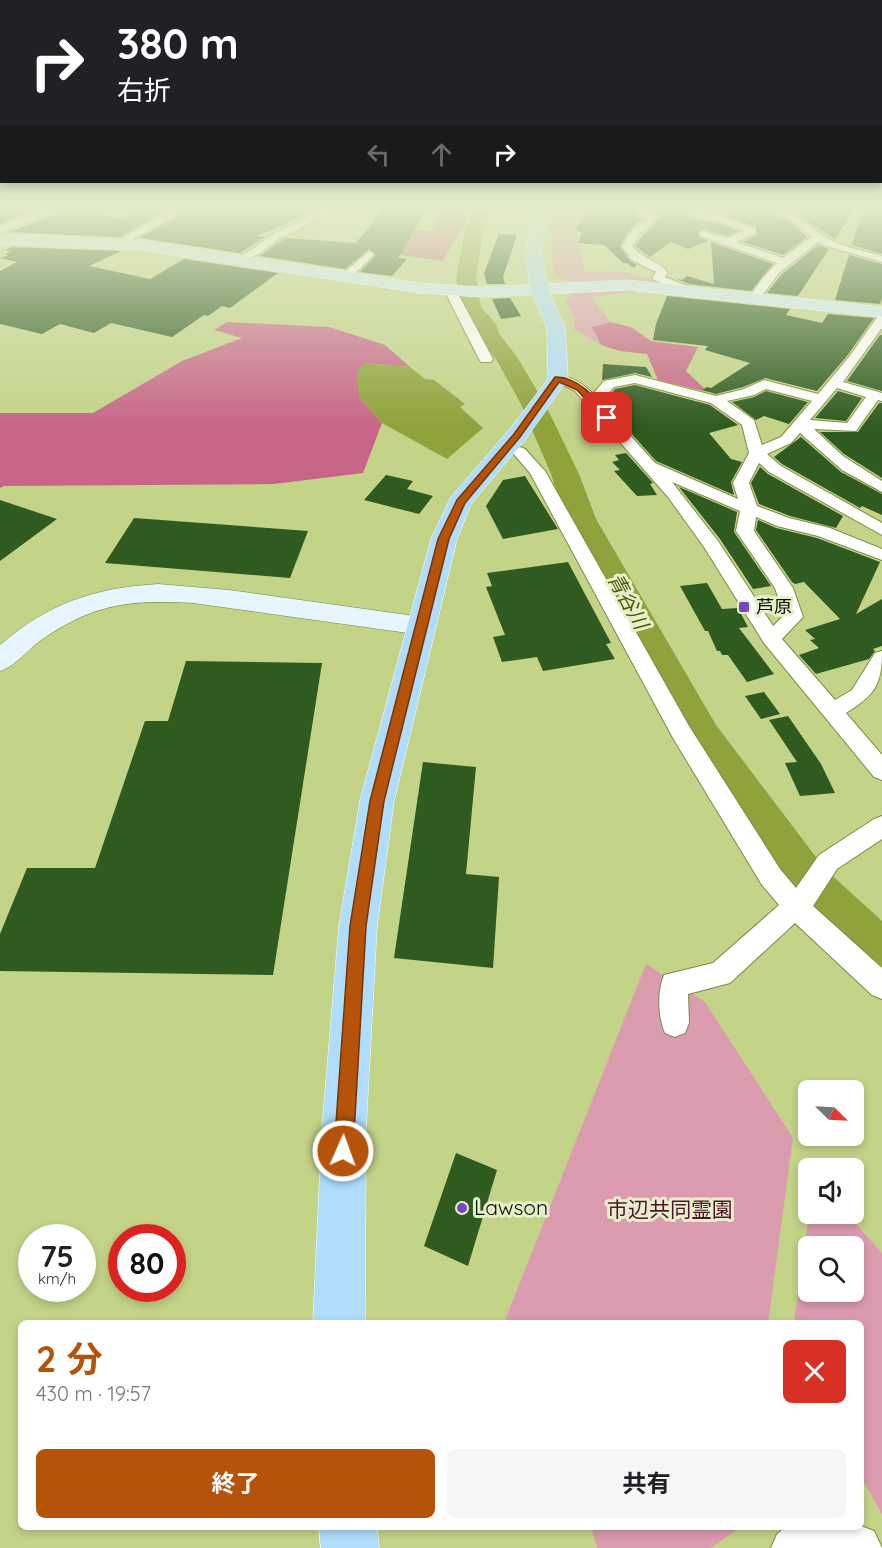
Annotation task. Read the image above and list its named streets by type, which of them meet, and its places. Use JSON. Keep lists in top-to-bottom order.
{
  "water": ["青谷川"],
  "parks": ["市辺共同霊園"],
  "places": {
    "transit": ["芦原"],
    "other": ["Lawson"]
  },
  "north": "bottom right",
  "page": {
    "turn": ["380 m", "右折"],
    "speed": "75 km/h",
    "limit": "80",
    "heading": ["2 分", "430 m · 19:57"],
    "buttons": ["終了", "共有"]
  }
}
